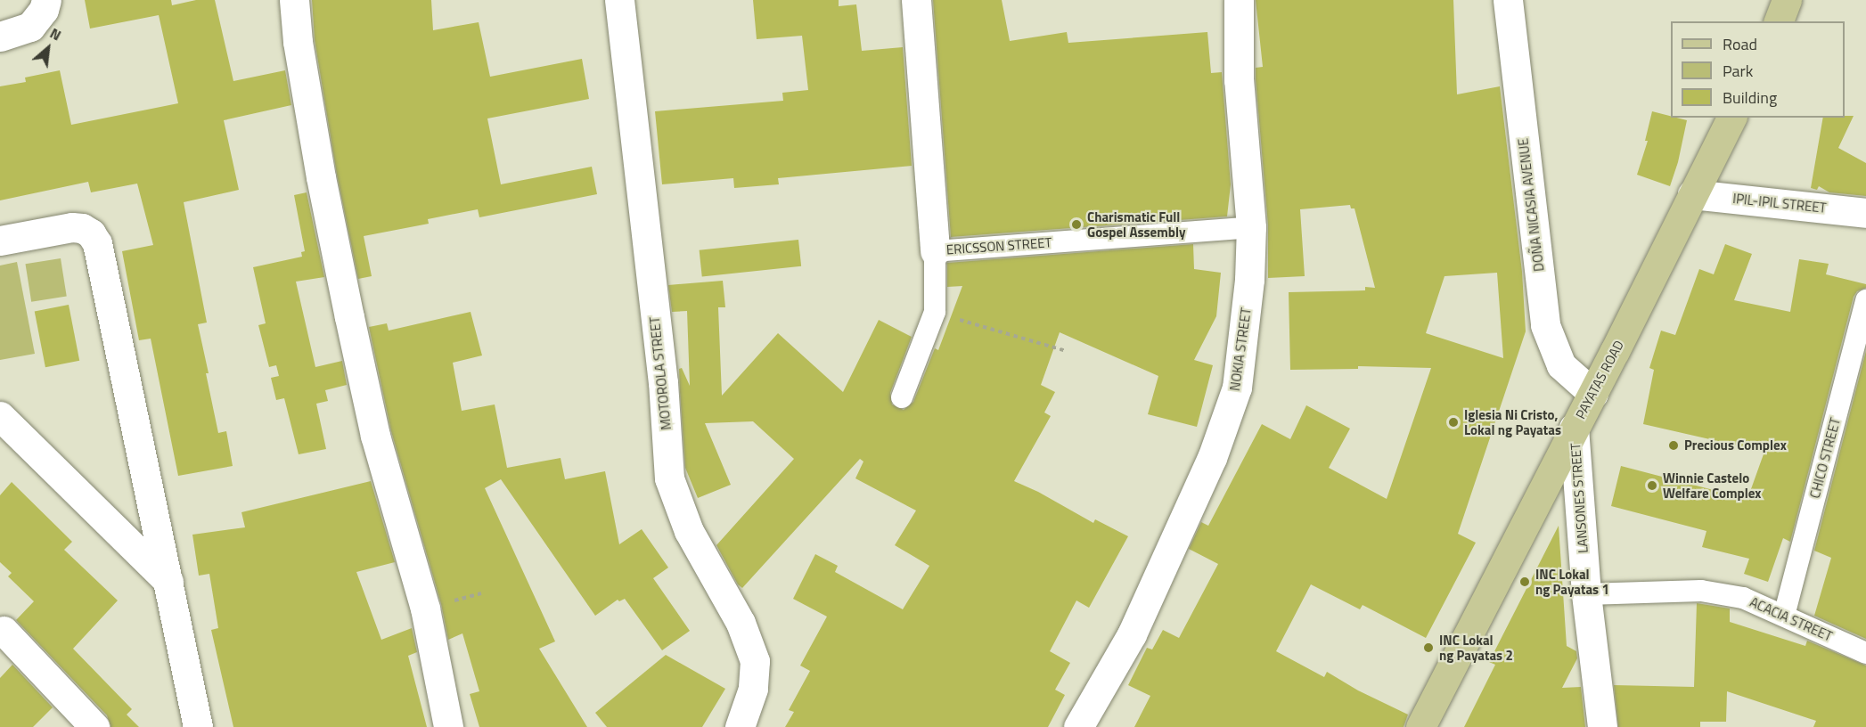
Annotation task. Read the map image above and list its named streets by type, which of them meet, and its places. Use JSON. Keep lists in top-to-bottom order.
{
  "streets": {
    "main road": ["PAYATAS ROAD"],
    "street": [
      "IPIL-IPIL STREET",
      "DOÑA NICASIA AVENUE",
      "ERICSSON STREET",
      "NOKIA STREET",
      "MOTOROLA STREET",
      "CHICO STREET",
      "LANSONES STREET",
      "ACACIA STREET"
    ]
  },
  "crossings": [
    ["IPIL-IPIL STREET", "PAYATAS ROAD"],
    ["DOÑA NICASIA AVENUE", "PAYATAS ROAD"],
    ["ERICSSON STREET", "NOKIA STREET"],
    ["PAYATAS ROAD", "LANSONES STREET"],
    ["CHICO STREET", "ACACIA STREET"],
    ["LANSONES STREET", "ACACIA STREET"]
  ],
  "places": [
    "Charismatic Full Gospel Assembly",
    "Iglesia Ni Cristo, Lokal ng Payatas",
    "Precious Complex",
    "Winnie Castelo Welfare Complex",
    "INC Lokal ng Payatas 1",
    "INC Lokal ng Payatas 2"
  ],
  "legend": ["Road", "Park", "Building"],
  "north": "top right"
}
